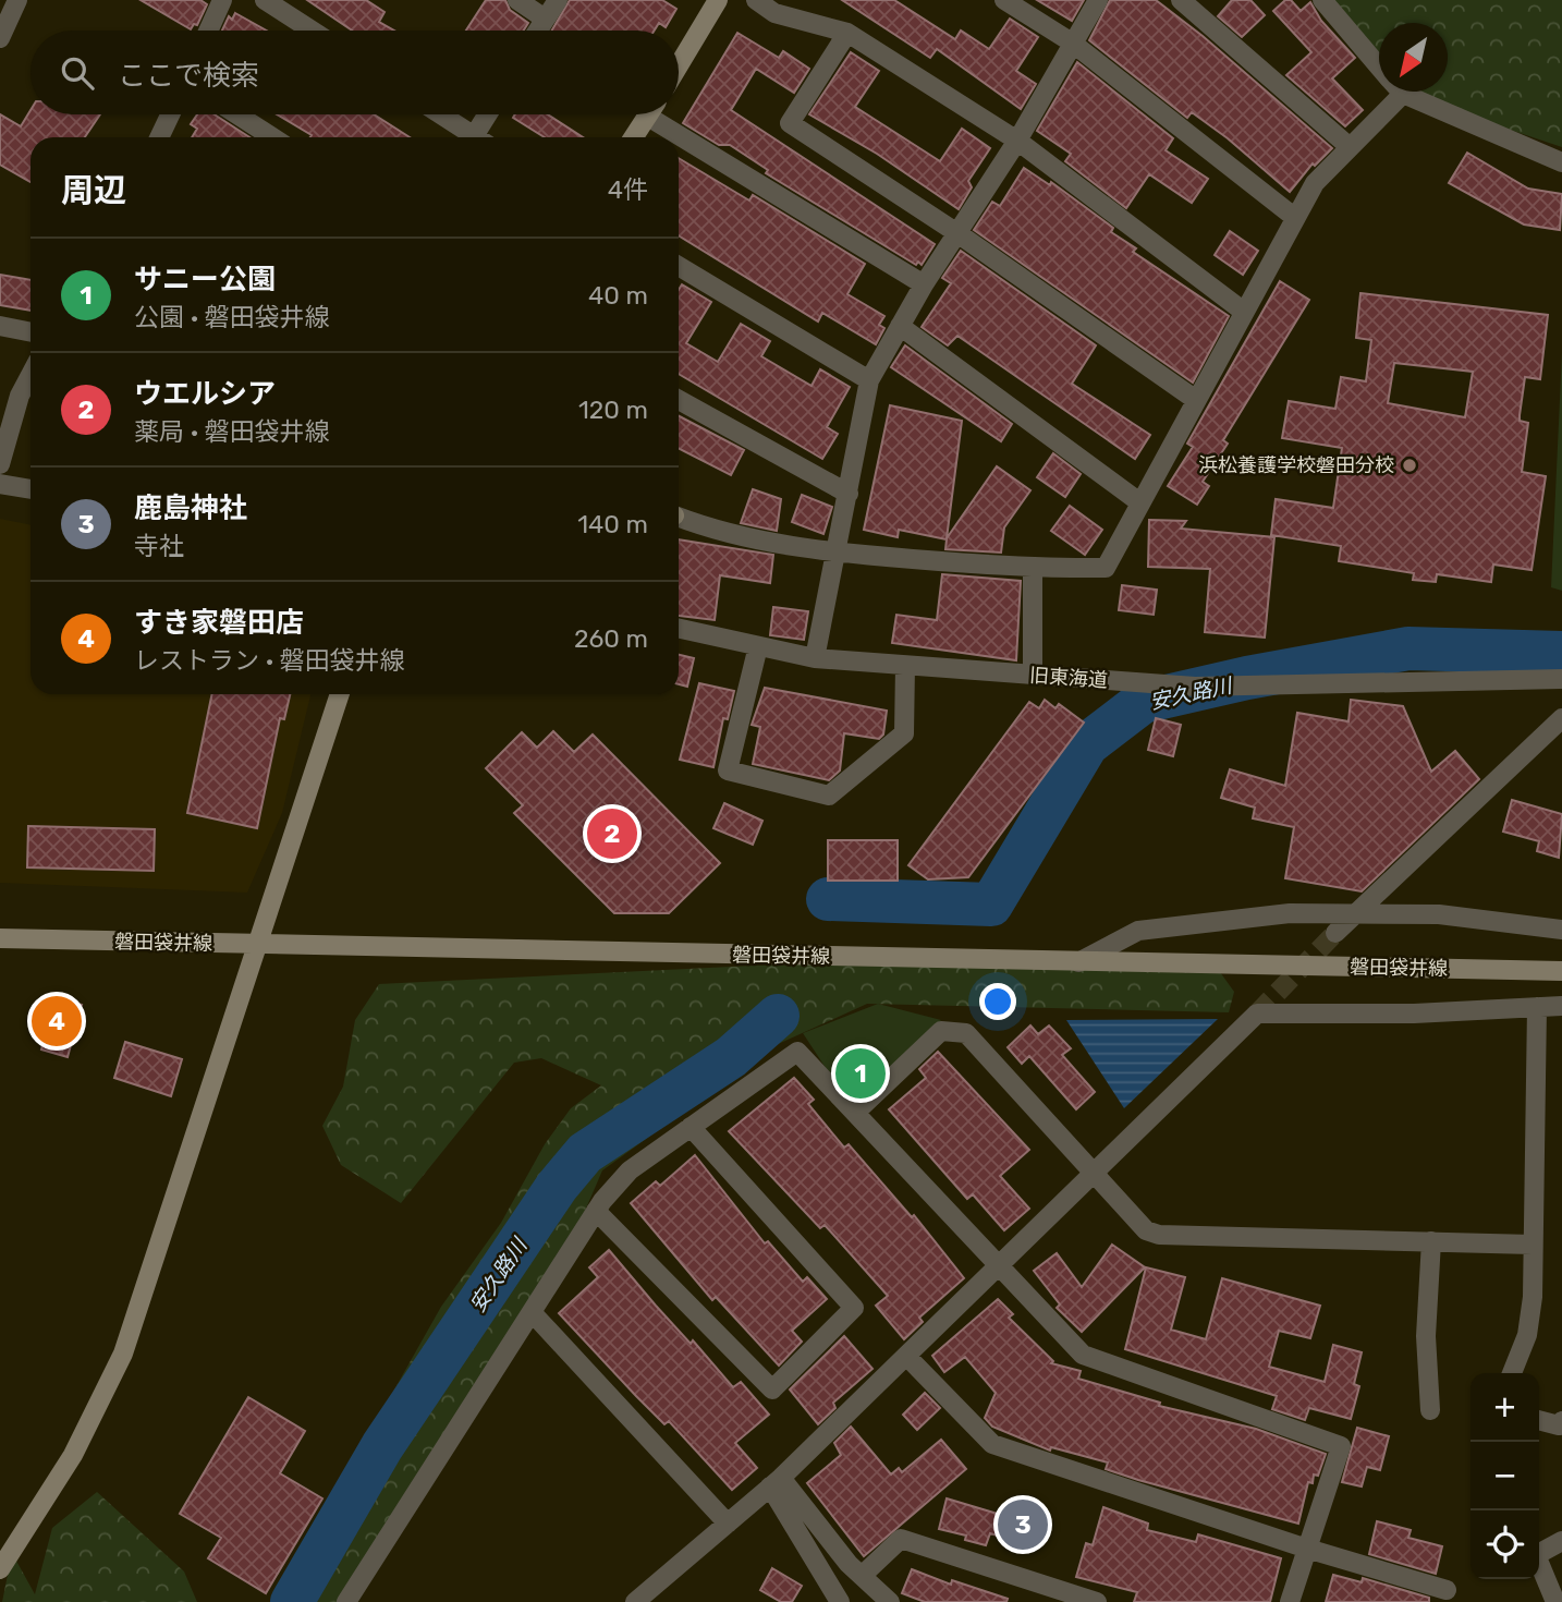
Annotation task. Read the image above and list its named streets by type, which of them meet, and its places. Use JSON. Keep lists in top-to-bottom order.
{
  "streets": {
    "main road": ["磐田袋井線"],
    "street": ["旧東海道"]
  },
  "water": ["安久路川"],
  "places": ["浜松養護学校磐田分校"],
  "north": "bottom left",
  "page": {
    "search": "ここで検索",
    "heading": ["周辺", "4件"],
    "list": [
      {
        "mark": "1",
        "name": "サニー公園",
        "note": "公園 · 磐田袋井線",
        "value": "40 m"
      },
      {
        "mark": "2",
        "name": "ウエルシア",
        "note": "薬局 · 磐田袋井線",
        "value": "120 m"
      },
      {
        "mark": "3",
        "name": "鹿島神社",
        "note": "寺社",
        "value": "140 m"
      },
      {
        "mark": "4",
        "name": "すき家磐田店",
        "note": "レストラン · 磐田袋井線",
        "value": "260 m"
      }
    ],
    "pins": [
      "2",
      "4",
      "1",
      "3"
    ],
    "map_buttons": ["+", "−"]
  }
}
